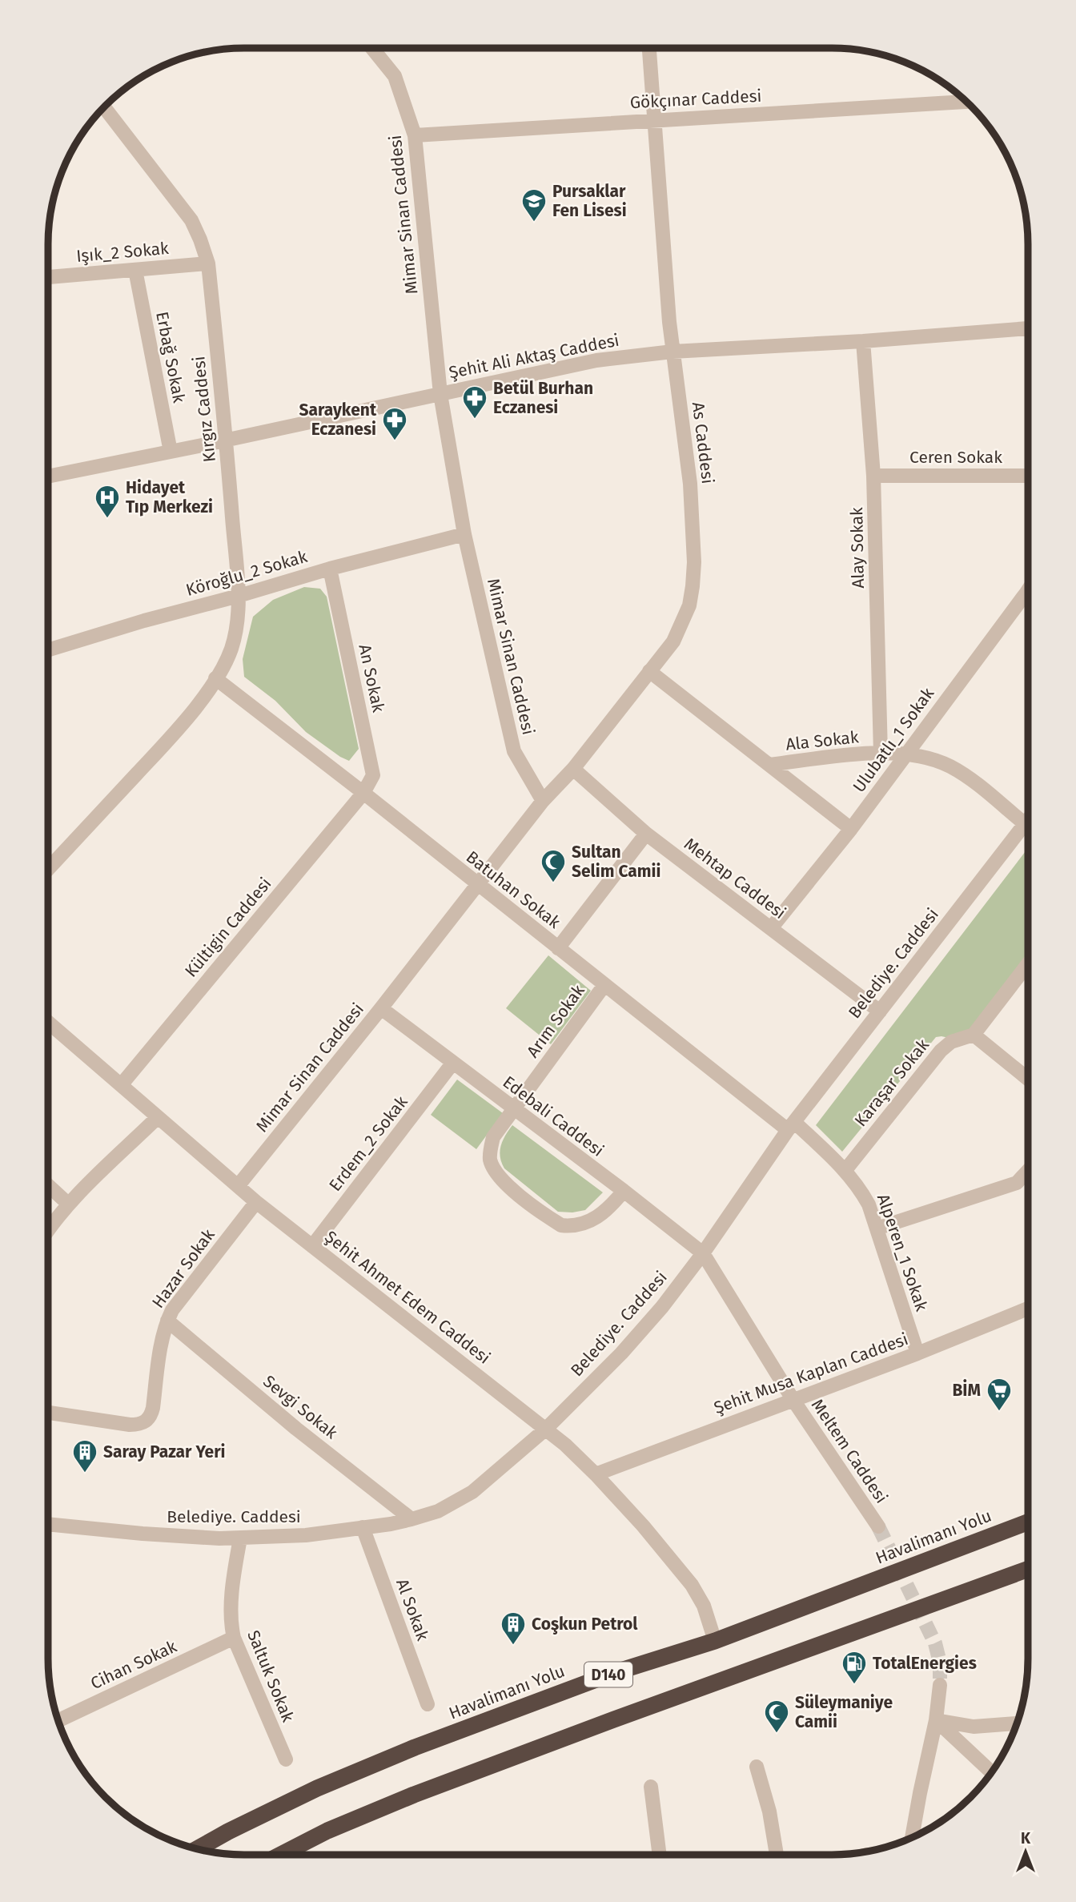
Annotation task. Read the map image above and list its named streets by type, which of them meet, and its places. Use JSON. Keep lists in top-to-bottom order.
{
  "streets": {
    "highway": ["Havalimanı Yolu", "D140"],
    "street": [
      "Gökçınar Caddesi",
      "Mimar Sinan Caddesi",
      "Işık_2 Sokak",
      "Şehit Ali Aktaş Caddesi",
      "Erbağ Sokak",
      "Kırgız Caddesi",
      "As Caddesi",
      "Ceren Sokak",
      "Alay Sokak",
      "Köroğlu_2 Sokak",
      "An Sokak",
      "Ulubatlı_1 Sokak",
      "Ala Sokak",
      "Mehtap Caddesi",
      "Batuhan Sokak",
      "Kültigin Caddesi",
      "Belediye. Caddesi",
      "Arım Sokak",
      "Karaşar Sokak",
      "Edebali Caddesi",
      "Erdem_2 Sokak",
      "Alperen_1 Sokak",
      "Hazar Sokak",
      "Şehit Ahmet Edem Caddesi",
      "Şehit Musa Kaplan Caddesi",
      "Sevgi Sokak",
      "Meltem Caddesi",
      "Al Sokak",
      "Cihan Sokak",
      "Saltuk Sokak"
    ]
  },
  "crossings": [
    ["Gökçınar Caddesi", "Mimar Sinan Caddesi"],
    ["Gökçınar Caddesi", "As Caddesi"],
    ["Mimar Sinan Caddesi", "Şehit Ali Aktaş Caddesi"],
    ["Mimar Sinan Caddesi", "As Caddesi"],
    ["Mimar Sinan Caddesi", "Köroğlu_2 Sokak"],
    ["Mimar Sinan Caddesi", "Batuhan Sokak"],
    ["Mimar Sinan Caddesi", "Edebali Caddesi"],
    ["Mimar Sinan Caddesi", "Şehit Ahmet Edem Caddesi"],
    ["Işık_2 Sokak", "Erbağ Sokak"],
    ["Işık_2 Sokak", "Kırgız Caddesi"],
    ["Şehit Ali Aktaş Caddesi", "Erbağ Sokak"],
    ["Şehit Ali Aktaş Caddesi", "Kırgız Caddesi"],
    ["Şehit Ali Aktaş Caddesi", "As Caddesi"],
    ["Şehit Ali Aktaş Caddesi", "Alay Sokak"],
    ["Kırgız Caddesi", "Köroğlu_2 Sokak"],
    ["Kırgız Caddesi", "Batuhan Sokak"],
    ["As Caddesi", "Mehtap Caddesi"],
    ["Ceren Sokak", "Alay Sokak"],
    ["Alay Sokak", "Ala Sokak"],
    ["Köroğlu_2 Sokak", "An Sokak"],
    ["An Sokak", "Batuhan Sokak"],
    ["An Sokak", "Kültigin Caddesi"],
    ["Ulubatlı_1 Sokak", "Ala Sokak"],
    ["Ulubatlı_1 Sokak", "Mehtap Caddesi"],
    ["Ala Sokak", "Belediye. Caddesi"],
    ["Mehtap Caddesi", "Belediye. Caddesi"],
    ["Batuhan Sokak", "Kültigin Caddesi"],
    ["Batuhan Sokak", "Belediye. Caddesi"],
    ["Batuhan Sokak", "Arım Sokak"],
    ["Batuhan Sokak", "Alperen_1 Sokak"],
    ["Kültigin Caddesi", "Şehit Ahmet Edem Caddesi"],
    ["Belediye. Caddesi", "Edebali Caddesi"],
    ["Belediye. Caddesi", "Alperen_1 Sokak"],
    ["Belediye. Caddesi", "Şehit Ahmet Edem Caddesi"],
    ["Belediye. Caddesi", "Sevgi Sokak"],
    ["Belediye. Caddesi", "Meltem Caddesi"],
    ["Belediye. Caddesi", "Al Sokak"],
    ["Belediye. Caddesi", "Saltuk Sokak"],
    ["Arım Sokak", "Edebali Caddesi"],
    ["Karaşar Sokak", "Alperen_1 Sokak"],
    ["Edebali Caddesi", "Erdem_2 Sokak"],
    ["Edebali Caddesi", "Meltem Caddesi"],
    ["Erdem_2 Sokak", "Şehit Ahmet Edem Caddesi"],
    ["Alperen_1 Sokak", "Şehit Musa Kaplan Caddesi"],
    ["Hazar Sokak", "Şehit Ahmet Edem Caddesi"],
    ["Hazar Sokak", "Sevgi Sokak"],
    ["Şehit Ahmet Edem Caddesi", "Şehit Musa Kaplan Caddesi"],
    ["Şehit Ahmet Edem Caddesi", "Havalimanı Yolu"],
    ["Şehit Musa Kaplan Caddesi", "Meltem Caddesi"],
    ["Cihan Sokak", "Saltuk Sokak"]
  ],
  "places": {
    "school or university": ["Pursaklar Fen Lisesi"],
    "pharmacy": ["Betül Burhan Eczanesi", "Saraykent Eczanesi"],
    "hospital": ["Hidayet Tıp Merkezi"],
    "mosque": ["Sultan Selim Camii", "Süleymaniye Camii"],
    "supermarket": ["BİM"],
    "building": ["Saray Pazar Yeri", "Coşkun Petrol"],
    "fuel station": ["TotalEnergies"]
  },
  "north": "top"
}
